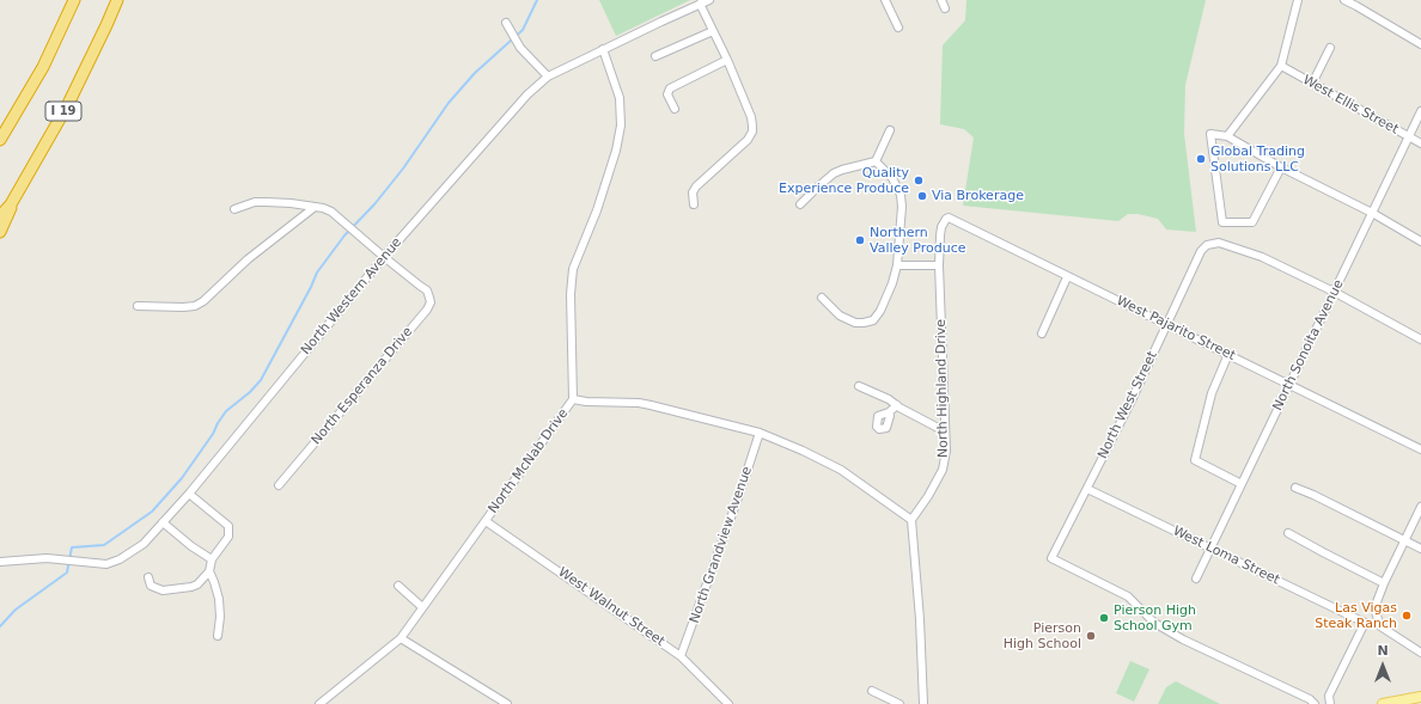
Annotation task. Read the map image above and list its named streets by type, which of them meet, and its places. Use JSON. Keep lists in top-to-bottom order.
{
  "streets": {
    "highway": ["I 19"],
    "street": [
      "West Ellis Street",
      "North Western Avenue",
      "West Pajarito Street",
      "North Sonoita Avenue",
      "North Esperanza Drive",
      "North Highland Drive",
      "North West Street",
      "North McNab Drive",
      "North Grandview Avenue",
      "West Loma Street",
      "West Walnut Street"
    ]
  },
  "crossings": [
    ["West Ellis Street", "North Sonoita Avenue"],
    ["North Western Avenue", "North Esperanza Drive"],
    ["North Western Avenue", "North McNab Drive"],
    ["West Pajarito Street", "North Sonoita Avenue"],
    ["West Pajarito Street", "North Highland Drive"],
    ["West Pajarito Street", "North West Street"],
    ["North Sonoita Avenue", "North West Street"],
    ["North Sonoita Avenue", "West Loma Street"],
    ["North West Street", "West Loma Street"],
    ["North McNab Drive", "West Walnut Street"],
    ["North Grandview Avenue", "West Walnut Street"]
  ],
  "places": [
    "Global Trading Solutions LLC",
    "Quality Experience Produce",
    "Via Brokerage",
    "Northern Valley Produce",
    "Las Vigas Steak Ranch",
    "Pierson High School Gym",
    "Pierson High School"
  ],
  "north": "top"
}
